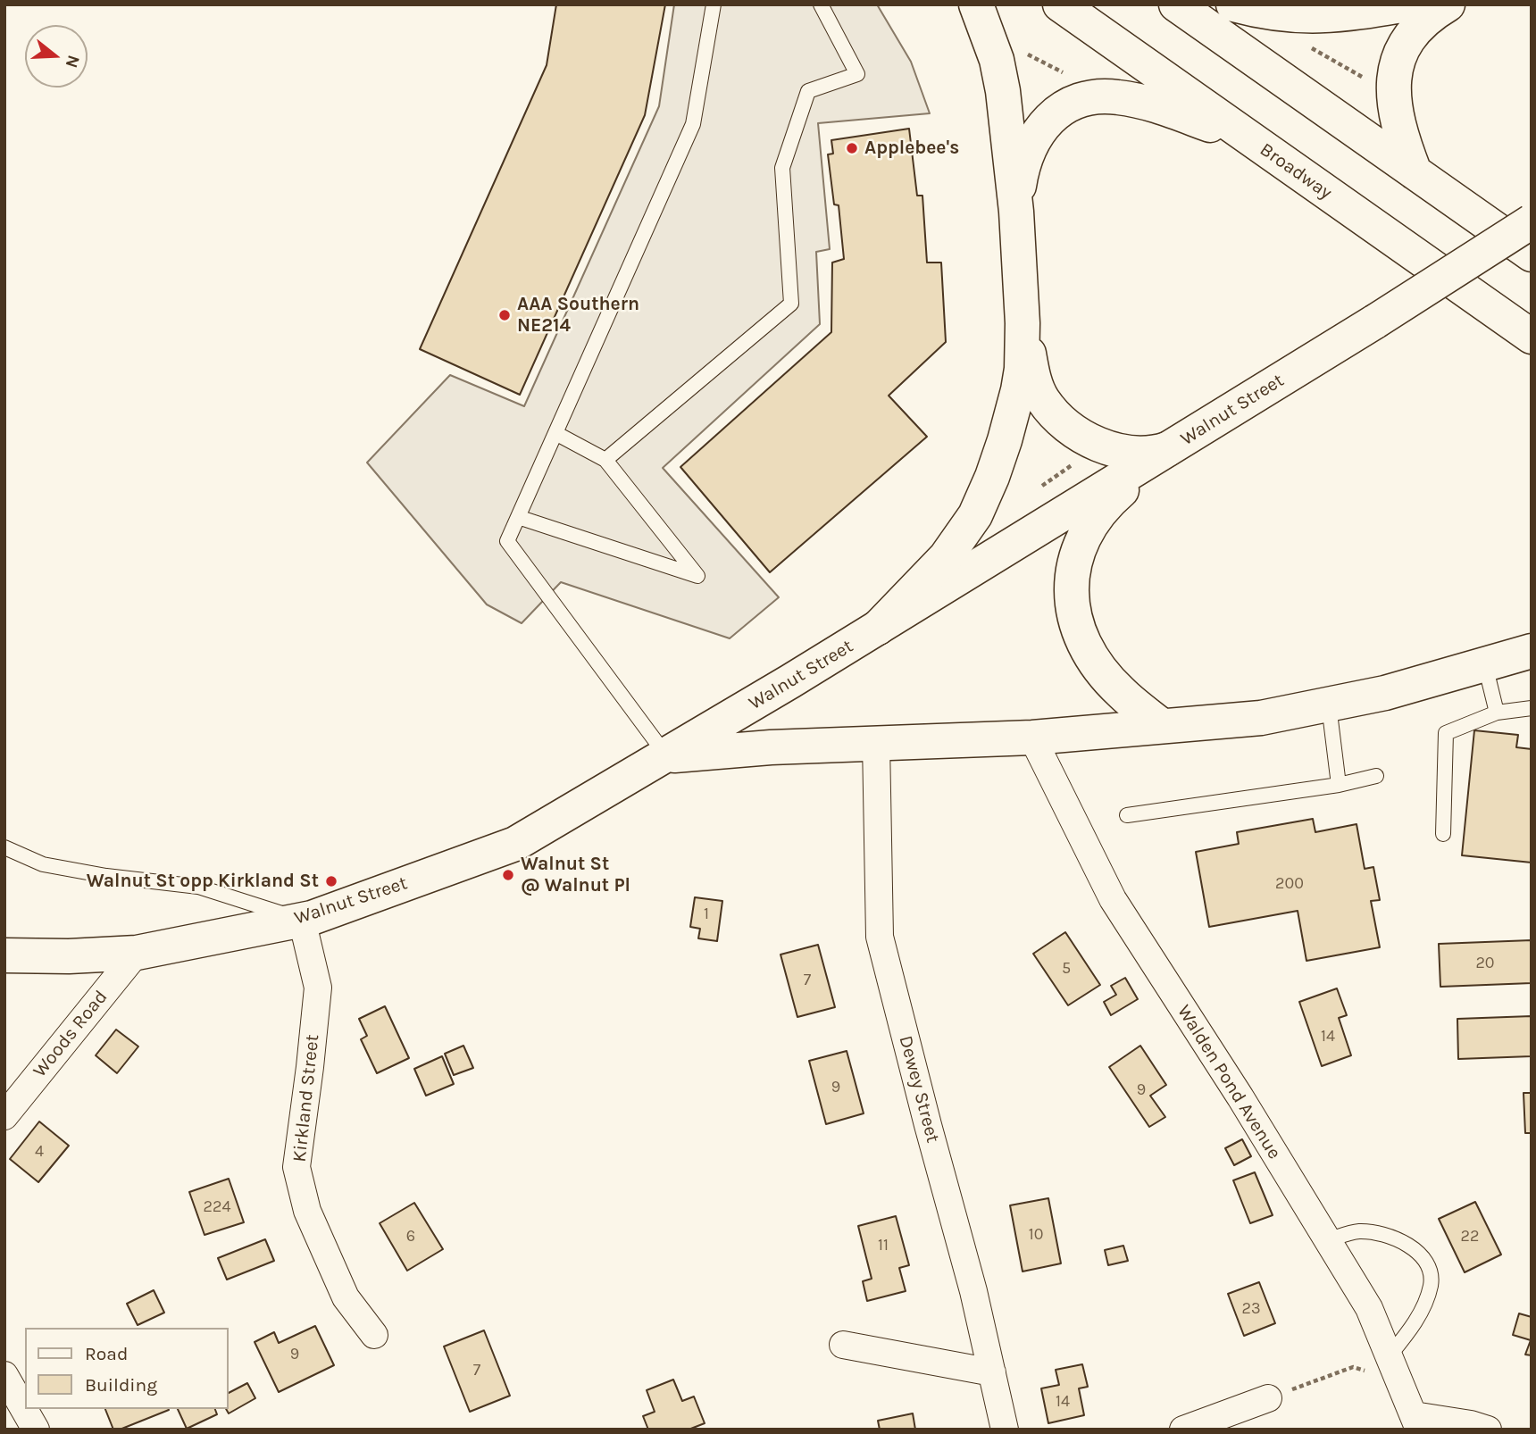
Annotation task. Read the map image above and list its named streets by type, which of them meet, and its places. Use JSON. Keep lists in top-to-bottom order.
{
  "streets": {
    "main road": ["Broadway", "Walnut Street"],
    "street": [
      "Woods Road",
      "Walden Pond Avenue",
      "Dewey Street",
      "Kirkland Street"
    ]
  },
  "crossings": [
    ["Walnut Street", "Woods Road"],
    ["Walnut Street", "Kirkland Street"]
  ],
  "places": [
    "Applebee's",
    "AAA Southern NE214",
    "Walnut St @ Walnut Pl",
    "Walnut St opp Kirkland St"
  ],
  "house_numbers": [
    "200",
    "1",
    "20",
    "5",
    "7",
    "14",
    "9",
    "9",
    "4",
    "224",
    "10",
    "6",
    "22",
    "11",
    "23",
    "9",
    "7",
    "14"
  ],
  "legend": ["Road", "Building"],
  "north": "right"
}
